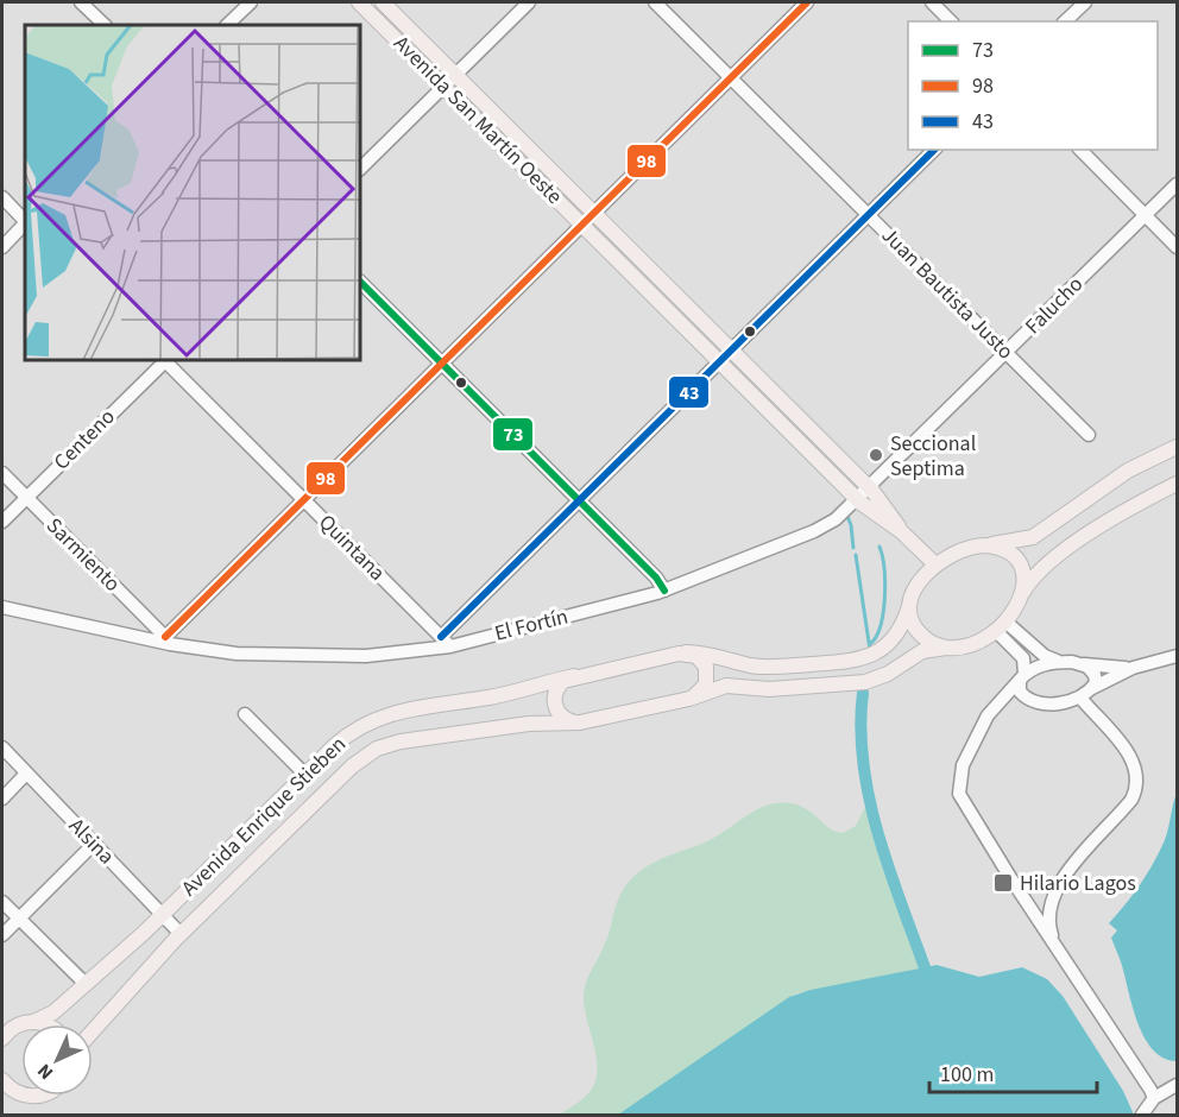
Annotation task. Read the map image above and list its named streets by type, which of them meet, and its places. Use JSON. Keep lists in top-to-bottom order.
{
  "streets": {
    "main road": ["Avenida San Martín Oeste", "Avenida Enrique Stieben"],
    "street": [
      "Juan Bautista Justo",
      "Falucho",
      "Centeno",
      "Quintana",
      "Sarmiento",
      "El Fortín",
      "Alsina"
    ]
  },
  "crossings": [
    ["Avenida San Martín Oeste", "Falucho"],
    ["Avenida San Martín Oeste", "El Fortín"],
    ["Avenida San Martín Oeste", "Avenida Enrique Stieben"],
    ["Juan Bautista Justo", "Falucho"],
    ["Falucho", "El Fortín"],
    ["Centeno", "Sarmiento"],
    ["Quintana", "El Fortín"],
    ["Sarmiento", "El Fortín"],
    ["Avenida Enrique Stieben", "Alsina"]
  ],
  "places": {
    "other": ["Seccional Septima"],
    "transit": ["Hilario Lagos"]
  },
  "lines": ["transit line 98", "transit line 43", "transit line 73"],
  "legend": ["73", "98", "43"],
  "scale_bar": "100 m",
  "north": "bottom left"
}
